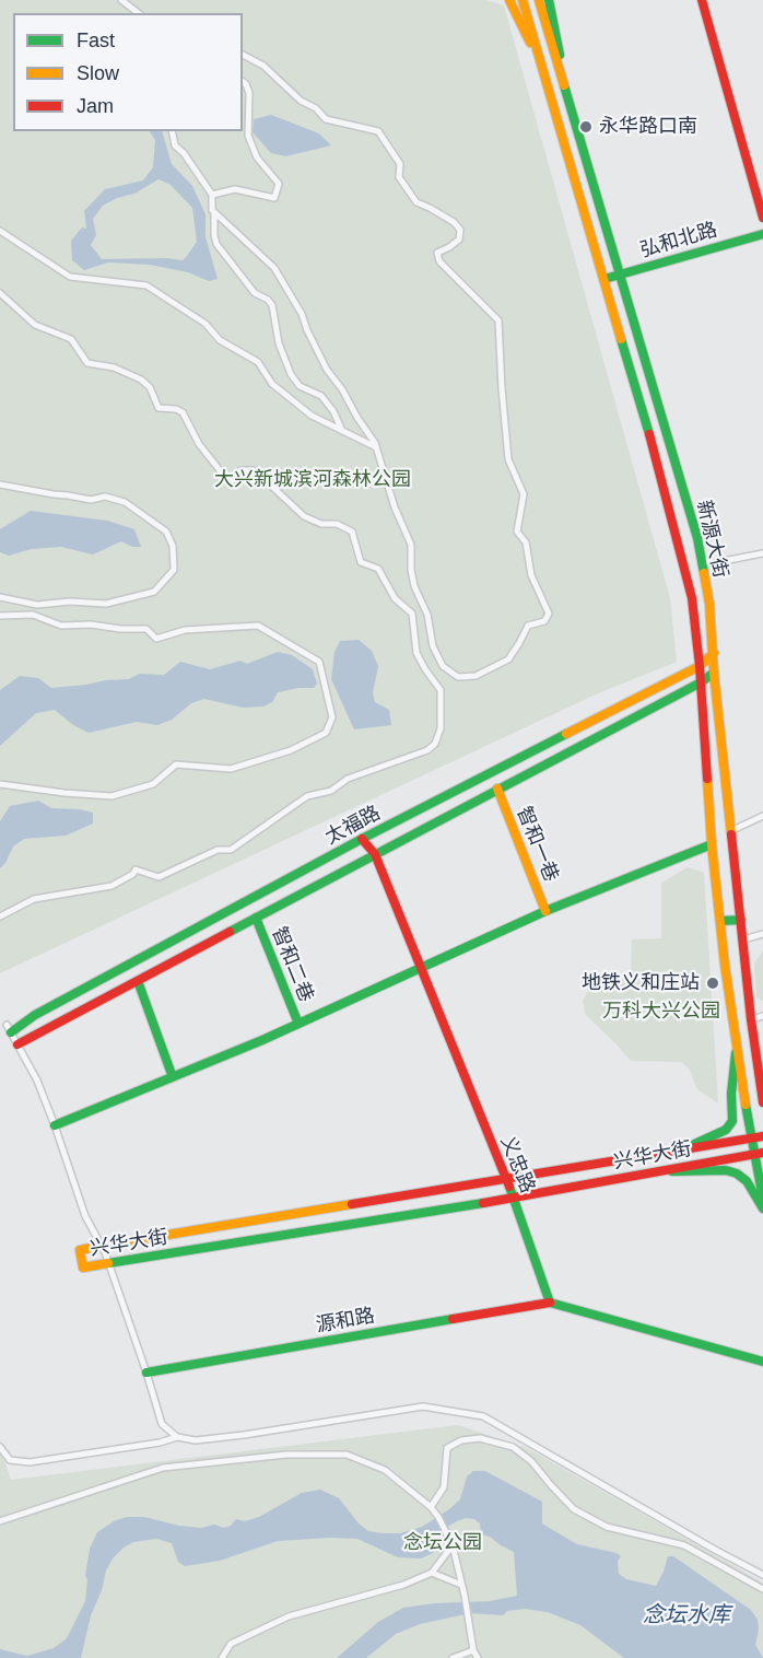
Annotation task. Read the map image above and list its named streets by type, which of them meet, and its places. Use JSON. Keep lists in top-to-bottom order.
{
  "streets": {
    "main road": [
      "弘和北路",
      "新源大街",
      "太福路",
      "智和一巷",
      "智和二巷",
      "兴华大街",
      "义忠路",
      "源和路"
    ]
  },
  "crossings": [
    ["弘和北路", "新源大街"],
    ["新源大街", "太福路"],
    ["太福路", "智和一巷"],
    ["太福路", "智和二巷"],
    ["太福路", "义忠路"],
    ["兴华大街", "义忠路"],
    ["义忠路", "源和路"]
  ],
  "water": ["念坛水库"],
  "parks": ["大兴新城滨河森林公园", "万科大兴公园", "念坛公园"],
  "places": ["永华路口南", "地铁义和庄站"],
  "legend": ["Fast", "Slow", "Jam"]
}
